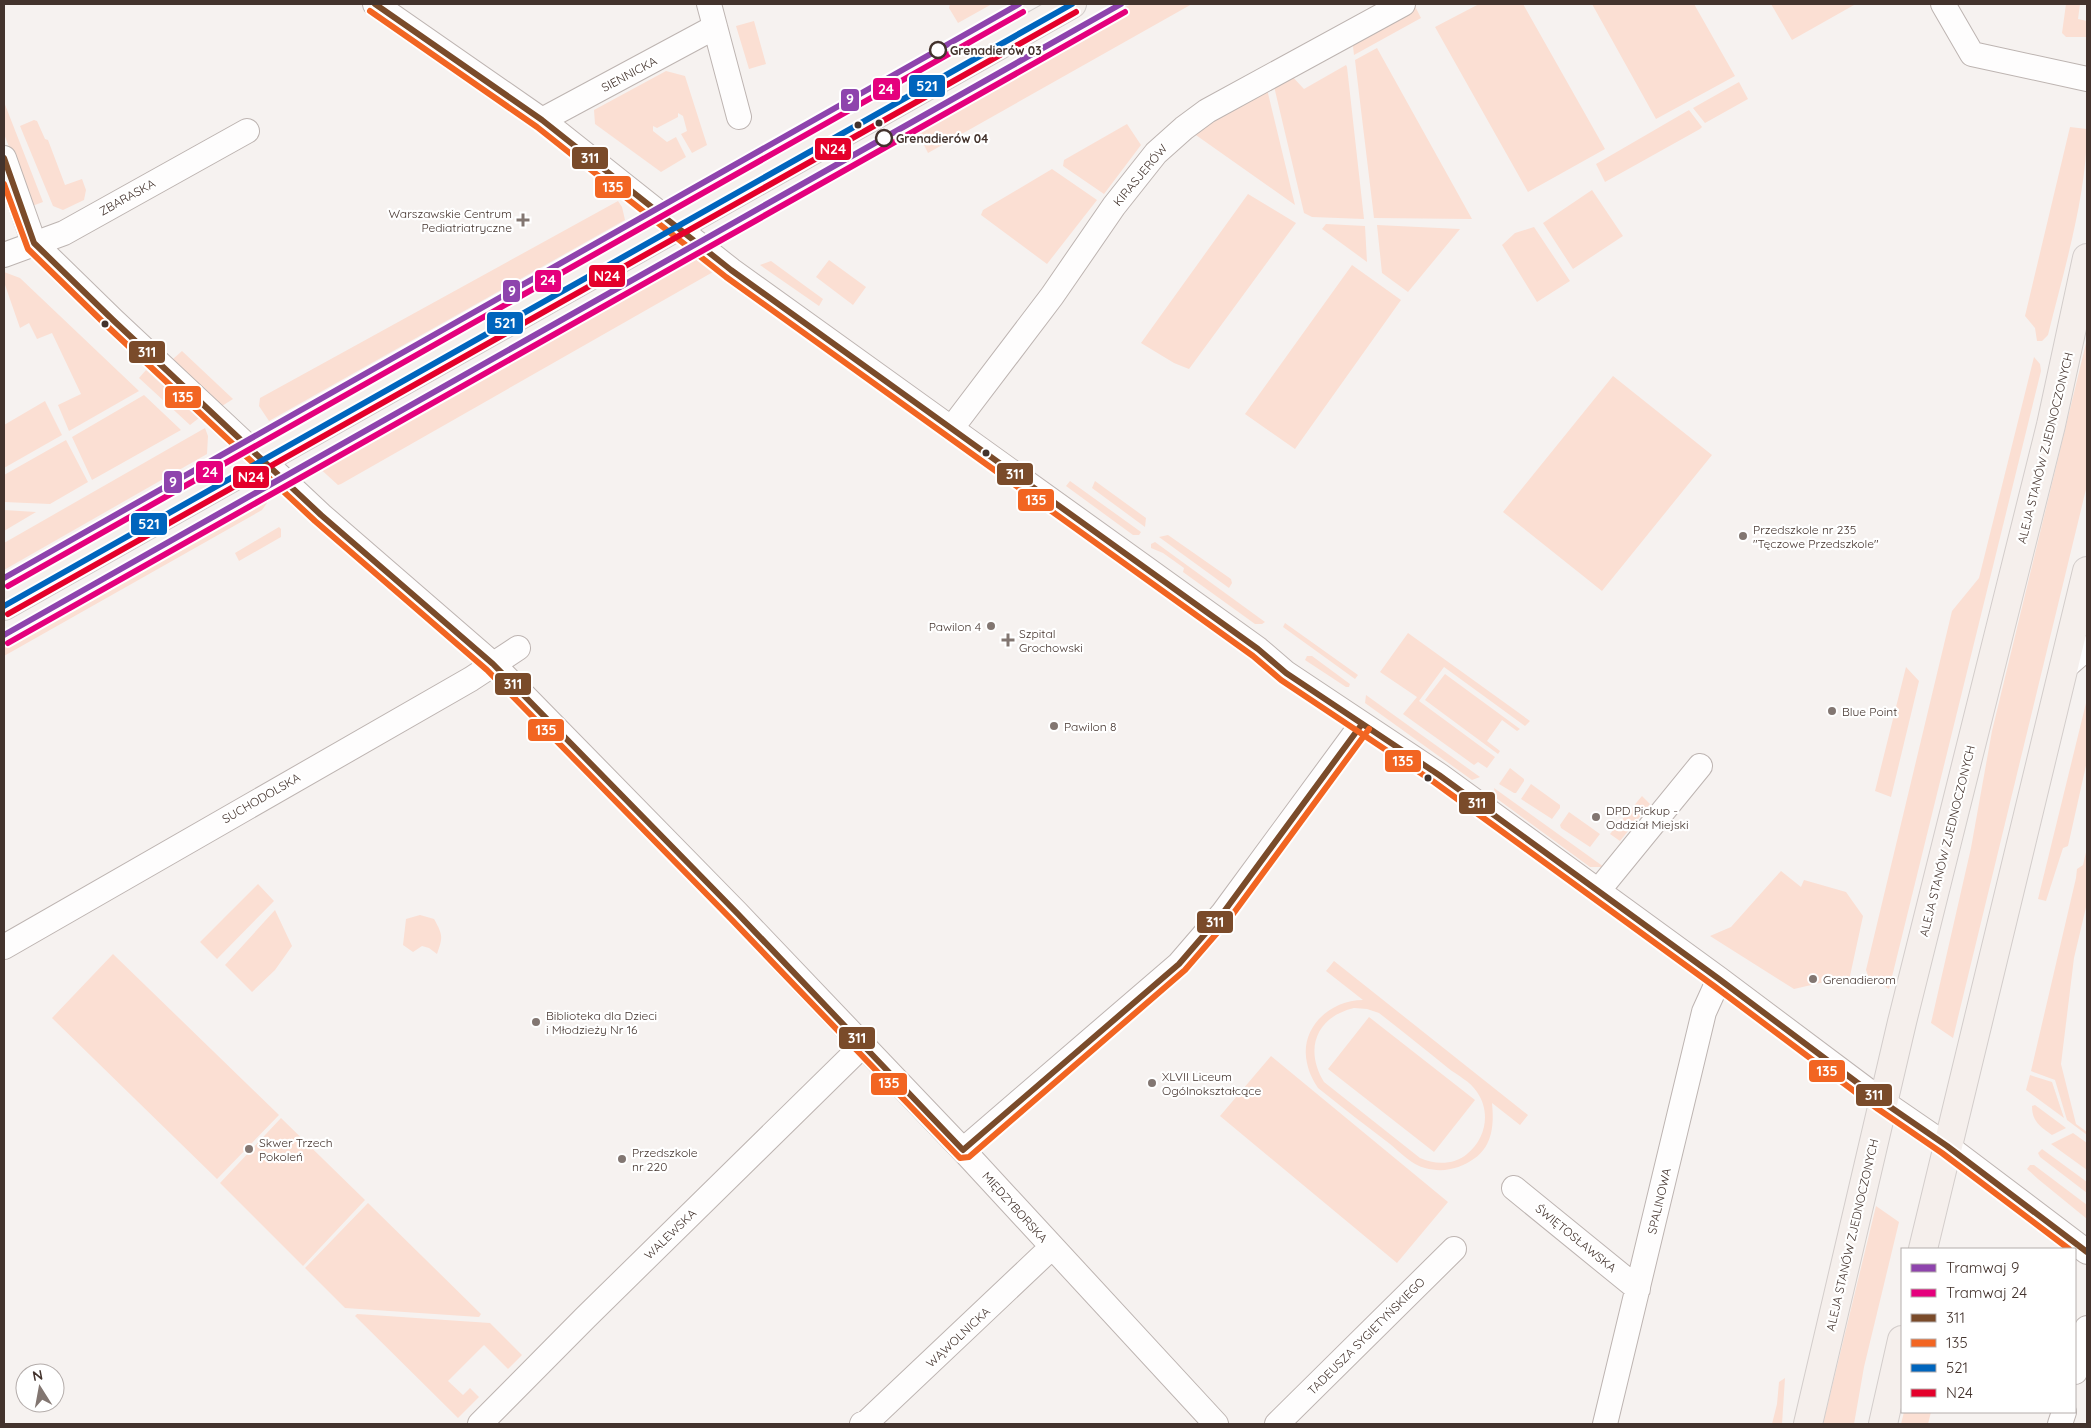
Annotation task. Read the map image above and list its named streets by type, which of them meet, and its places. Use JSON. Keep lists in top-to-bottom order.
{
  "streets": {
    "main road": ["ALEJA STANÓW ZJEDNOCZONYCH"],
    "street": [
      "SIENNICKA",
      "KIRASJERÓW",
      "ZBARASKA",
      "SUCHODOLSKA",
      "SPALINOWA",
      "MIĘDZYBORSKA",
      "WALEWSKA",
      "ŚWIĘTOSŁAWSKA",
      "TADEUSZA SYGIETYŃSKIEGO",
      "WĄWOLNICKA"
    ]
  },
  "crossings": [
    ["ZBARASKA", "MIĘDZYBORSKA"],
    ["SUCHODOLSKA", "MIĘDZYBORSKA"],
    ["SPALINOWA", "ŚWIĘTOSŁAWSKA"],
    ["MIĘDZYBORSKA", "WALEWSKA"],
    ["MIĘDZYBORSKA", "WĄWOLNICKA"]
  ],
  "places": {
    "other": [
      "Grenadierów 03",
      "Grenadierów 04",
      "Przedszkole nr 235 \"Tęczowe Przedszkole\"",
      "Pawilon 4",
      "Blue Point",
      "Pawilon 8",
      "DPD Pickup - Oddział Miejski",
      "Grenadierom",
      "Biblioteka dla Dzieci i Młodzieży Nr 16",
      "XLVII Liceum Ogólnokształcące",
      "Skwer Trzech Pokoleń",
      "Przedszkole nr 220"
    ],
    "health": ["Warszawskie Centrum Pediatriatryczne", "Szpital Grochowski"]
  },
  "lines": [
    "tram line 9",
    "transit line 311",
    "transit line 521",
    "transit line 135",
    "tram line 24",
    "transit line N24"
  ],
  "legend": [
    "Tramwaj 9",
    "Tramwaj 24",
    "311",
    "135",
    "521",
    "N24"
  ],
  "north": "top"
}
